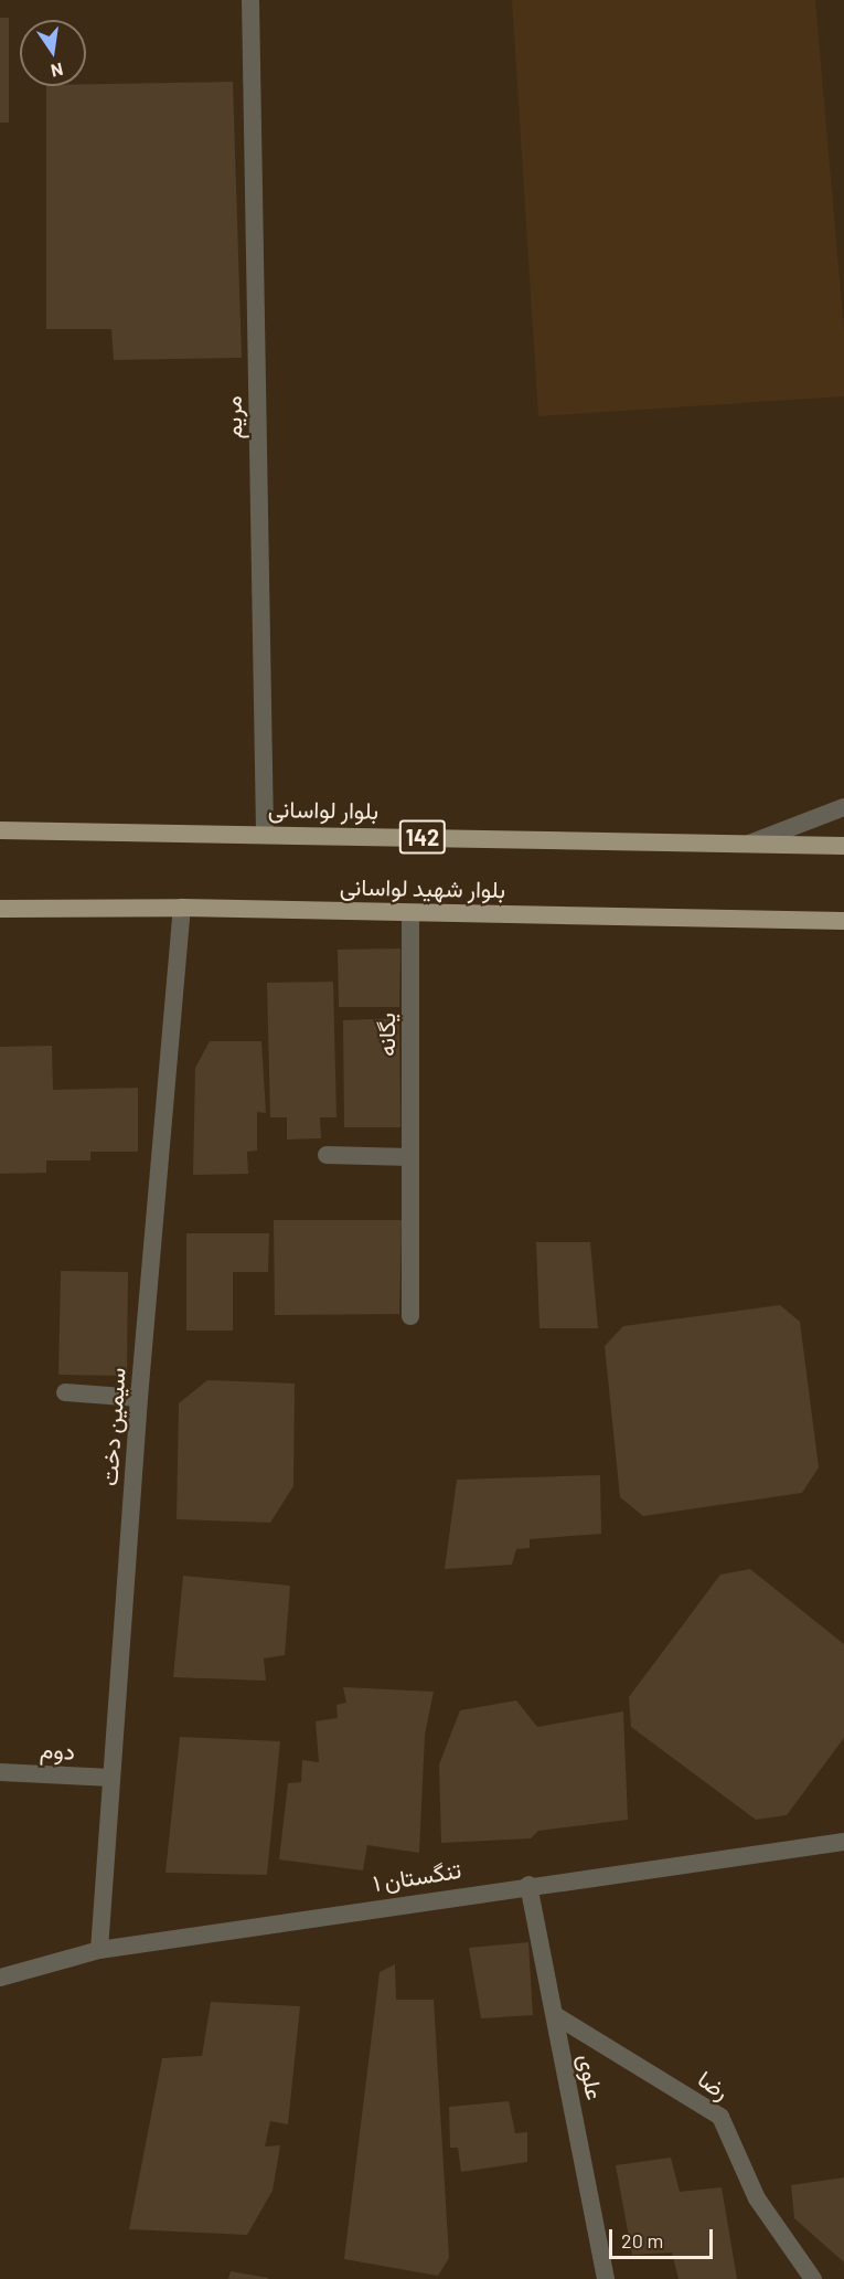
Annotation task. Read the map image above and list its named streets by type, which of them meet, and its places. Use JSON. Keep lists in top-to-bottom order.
{
  "streets": {
    "main road": ["بلوار لواسانی", "142", "بلوار شهید لواسانی"],
    "street": [
      "مریم",
      "یگانه",
      "سیمین دخت",
      "دوم",
      "تنگستان ۱",
      "علوی",
      "رضا"
    ]
  },
  "crossings": [
    ["مریم", "بلوار لواسانی"],
    ["بلوار شهید لواسانی", "یگانه"],
    ["بلوار شهید لواسانی", "سیمین دخت"],
    ["سیمین دخت", "دوم"],
    ["سیمین دخت", "تنگستان ۱"],
    ["تنگستان ۱", "علوی"],
    ["علوی", "رضا"]
  ],
  "scale_bar": "20 m",
  "north": "bottom"
}
